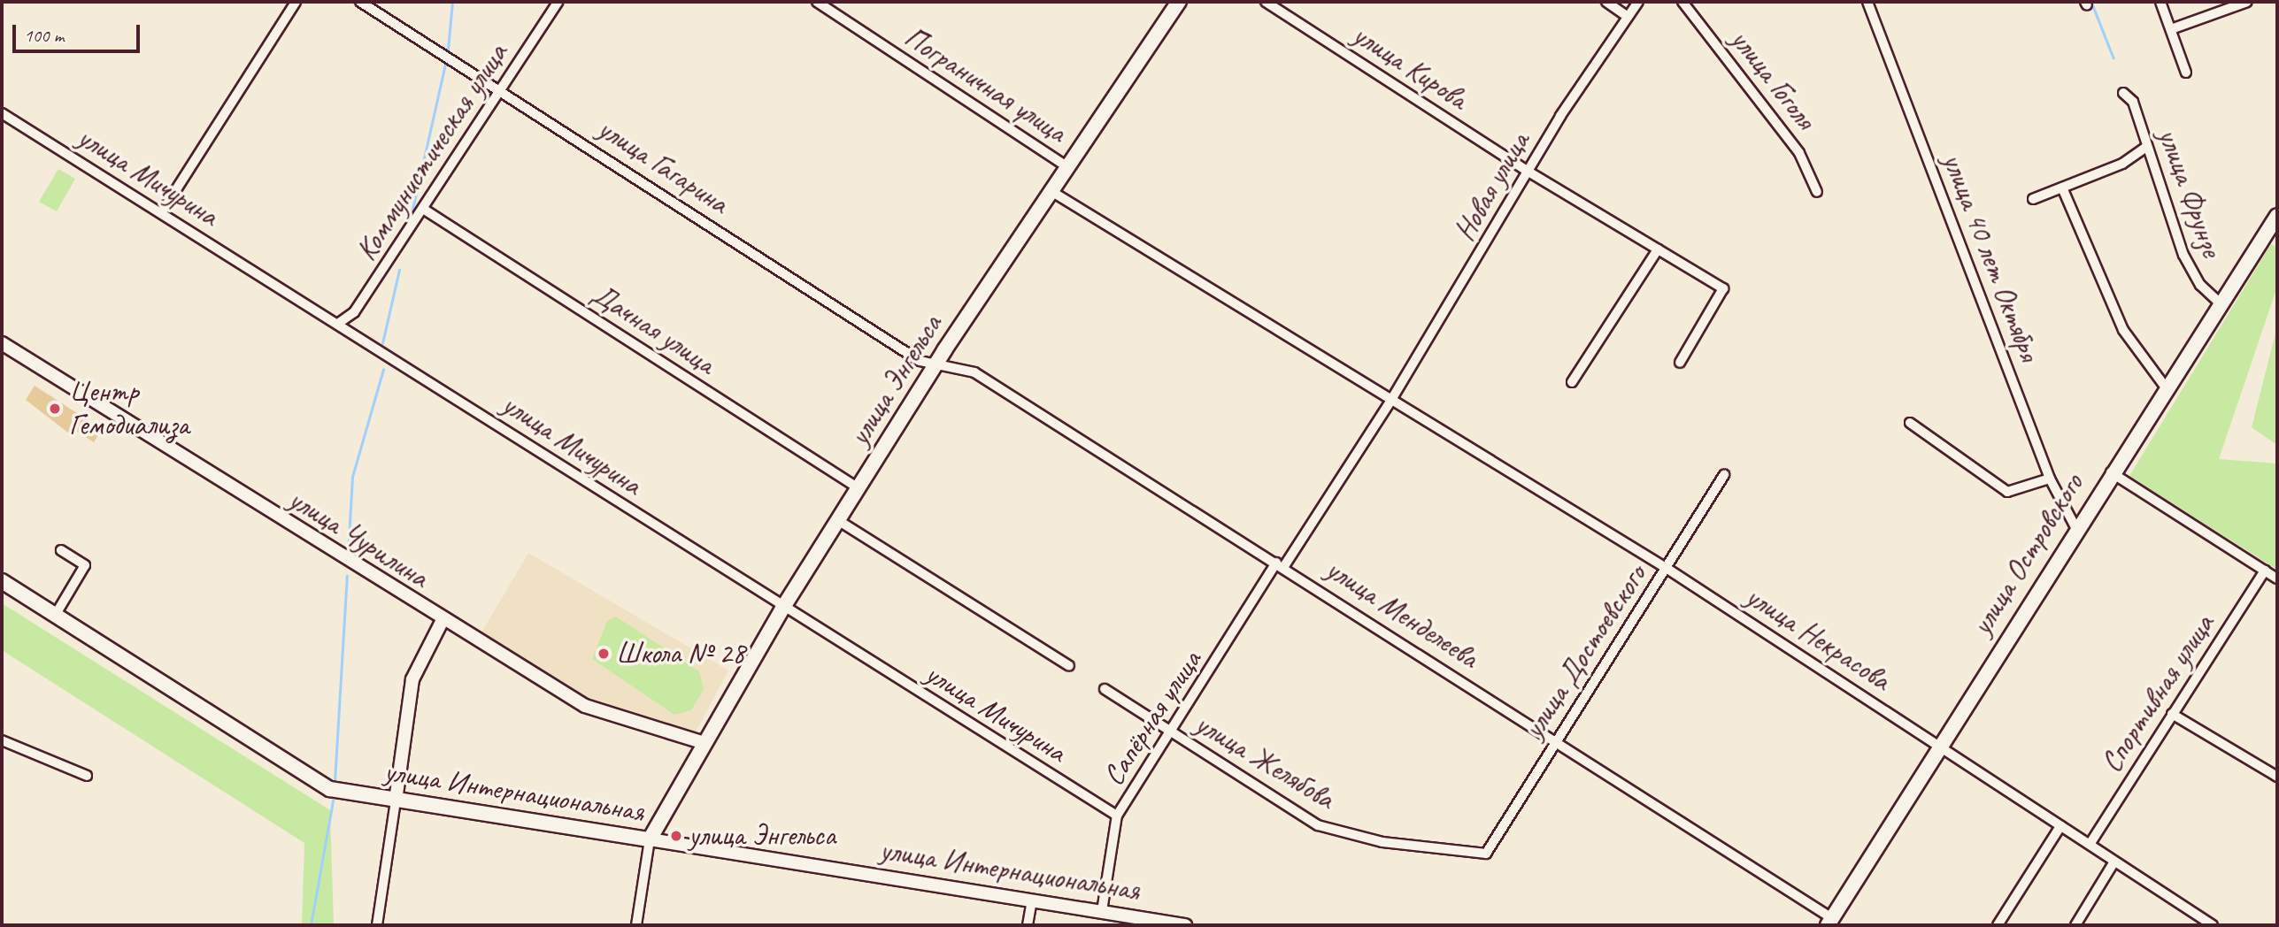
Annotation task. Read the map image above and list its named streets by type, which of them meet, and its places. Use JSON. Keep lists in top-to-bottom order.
{
  "streets": {
    "main road": ["улица Энгельса", "улица Островского", "улица Интернациональная"],
    "street": [
      "улица Кирова",
      "улица Гоголя",
      "Пограничная улица",
      "Коммунистическая улица",
      "улица Гагарина",
      "улица Мичурина",
      "Новая улица",
      "улица Фрунзе",
      "улица 40 лет Октября",
      "Дачная улица",
      "улица Чурилина",
      "улица Менделеева",
      "улица Некрасова",
      "улица Достоевского",
      "Спортивная улица",
      "Сапёрная улица",
      "улица Желябова"
    ]
  },
  "crossings": [
    ["улица Кирова", "Новая улица"],
    ["Пограничная улица", "улица Энгельса"],
    ["Коммунистическая улица", "улица Гагарина"],
    ["Коммунистическая улица", "улица Мичурина"],
    ["Коммунистическая улица", "Дачная улица"],
    ["улица Гагарина", "улица Энгельса"],
    ["улица Гагарина", "улица Менделеева"],
    ["улица Мичурина", "улица Энгельса"],
    ["улица Мичурина", "Сапёрная улица"],
    ["Новая улица", "улица Некрасова"],
    ["Новая улица", "Сапёрная улица"],
    ["улица Фрунзе", "улица Островского"],
    ["улица 40 лет Октября", "улица Островского"],
    ["Дачная улица", "улица Энгельса"],
    ["улица Энгельса", "улица Чурилина"],
    ["улица Энгельса", "улица Менделеева"],
    ["улица Энгельса", "улица Некрасова"],
    ["улица Энгельса", "улица Интернациональная"],
    ["улица Островского", "улица Менделеева"],
    ["улица Островского", "улица Некрасова"],
    ["улица Менделеева", "улица Достоевского"],
    ["улица Менделеева", "Сапёрная улица"],
    ["улица Некрасова", "улица Достоевского"],
    ["улица Некрасова", "Спортивная улица"],
    ["улица Некрасова", "Сапёрная улица"],
    ["улица Достоевского", "улица Желябова"],
    ["Сапёрная улица", "улица Желябова"],
    ["Сапёрная улица", "улица Интернациональная"]
  ],
  "places": ["Центр Гемодиализа", "Школа № 28", "улица Энгельса"],
  "scale_bar": "100 m"
}
